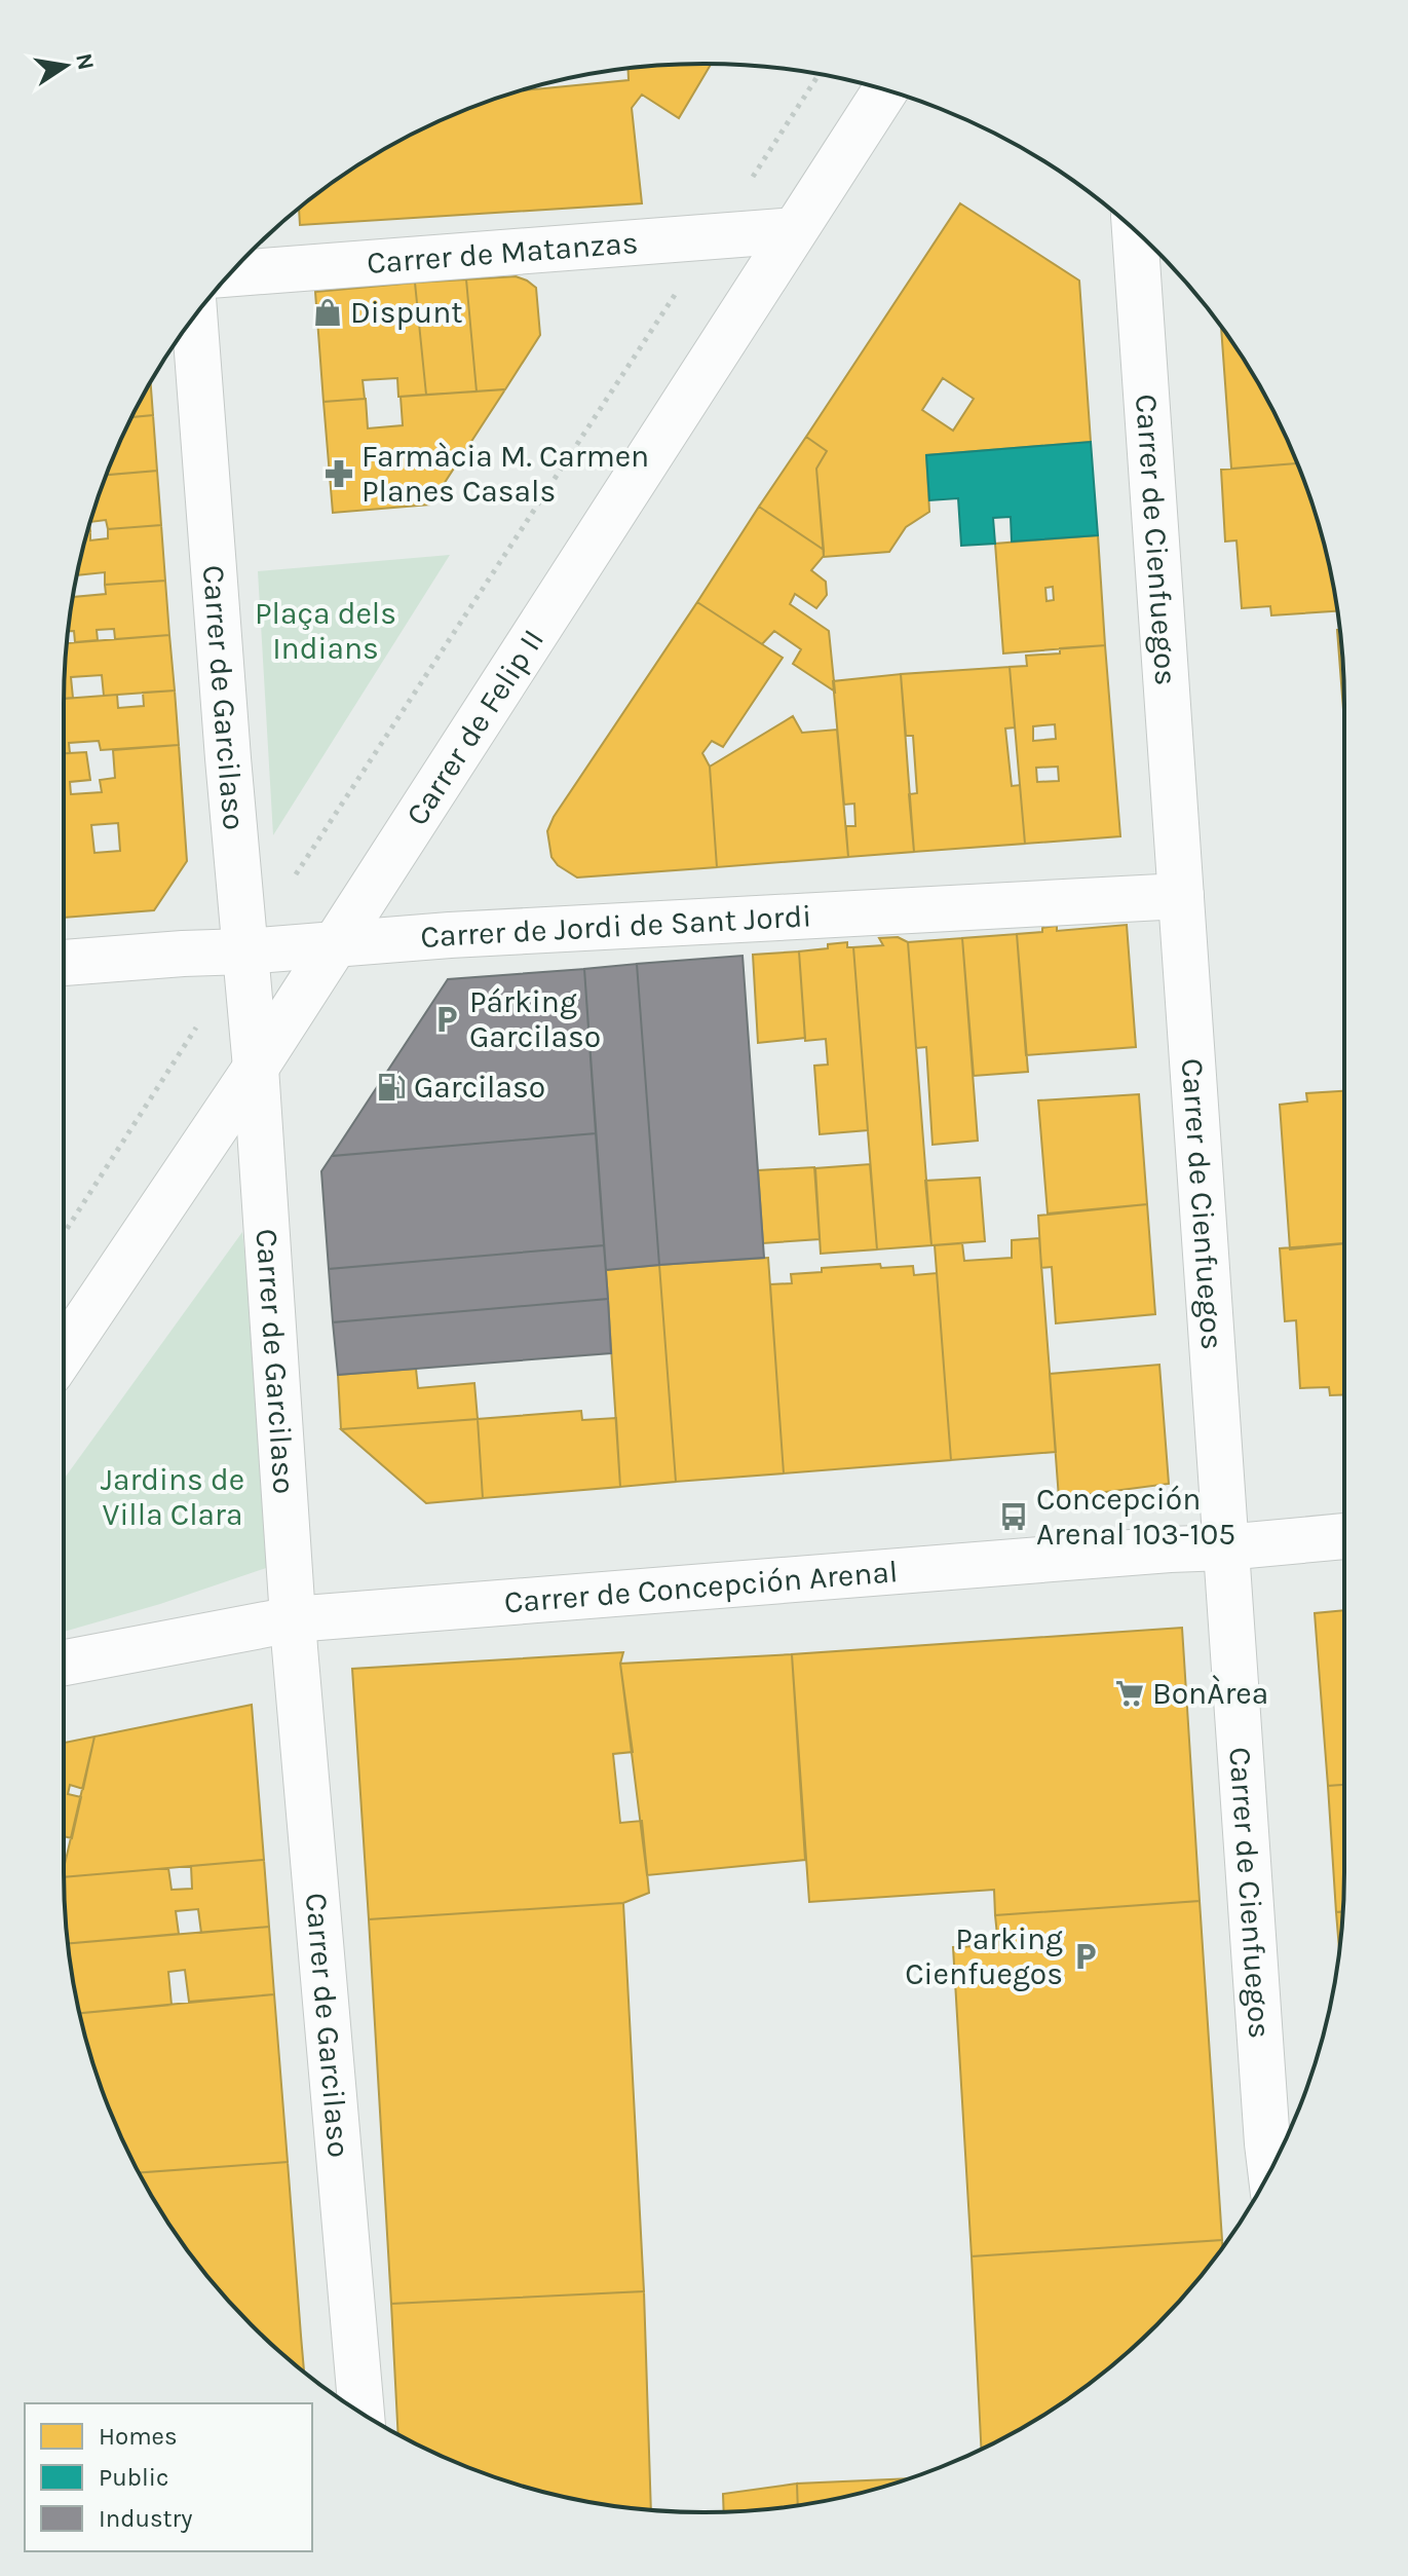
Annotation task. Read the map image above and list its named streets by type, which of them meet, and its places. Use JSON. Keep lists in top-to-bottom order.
{
  "streets": {
    "street": [
      "Carrer de Matanzas",
      "Carrer de Cienfuegos",
      "Carrer de Garcilaso",
      "Carrer de Felip II",
      "Carrer de Jordi de Sant Jordi",
      "Carrer de Concepción Arenal"
    ]
  },
  "crossings": [
    ["Carrer de Matanzas", "Carrer de Felip II"],
    ["Carrer de Cienfuegos", "Carrer de Jordi de Sant Jordi"],
    ["Carrer de Cienfuegos", "Carrer de Concepción Arenal"],
    ["Carrer de Garcilaso", "Carrer de Felip II"],
    ["Carrer de Garcilaso", "Carrer de Jordi de Sant Jordi"],
    ["Carrer de Garcilaso", "Carrer de Concepción Arenal"],
    ["Carrer de Felip II", "Carrer de Jordi de Sant Jordi"]
  ],
  "parks": ["Plaça dels Indians", "Jardins de Villa Clara"],
  "places": {
    "shop": ["Dispunt"],
    "pharmacy": ["Farmàcia M. Carmen Planes Casals"],
    "parking": ["Párking Garcilaso", "Parking Cienfuegos"],
    "fuel station": ["Garcilaso"],
    "bus stop": ["Concepción Arenal 103-105"],
    "supermarket": ["BonÀrea"]
  },
  "legend": ["Homes", "Public", "Industry"],
  "north": "right"
}
